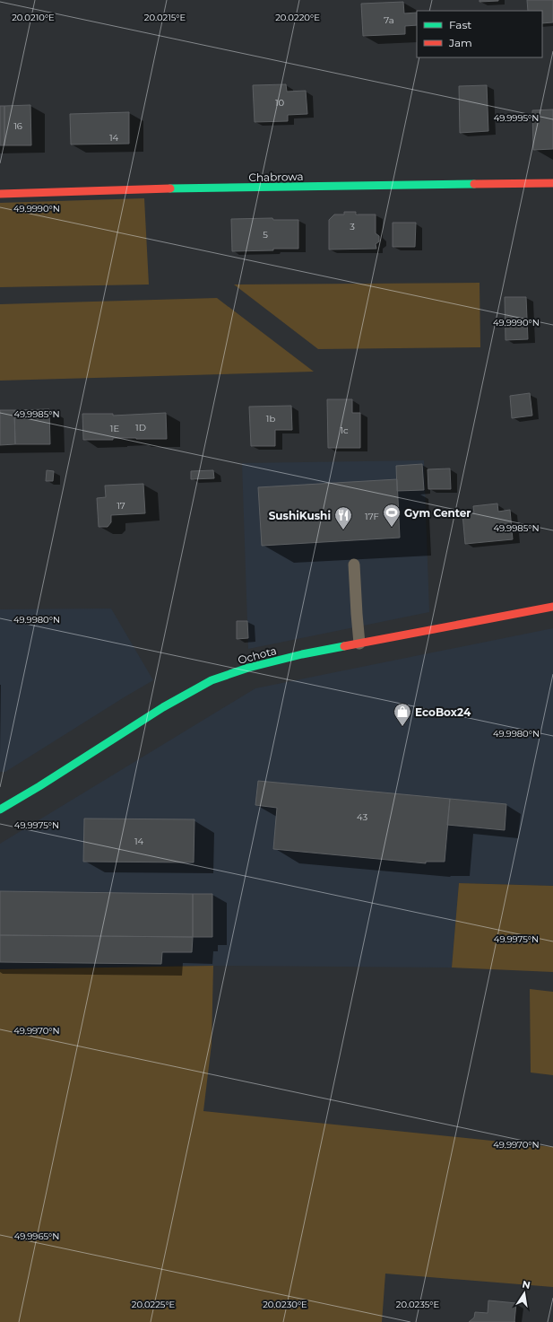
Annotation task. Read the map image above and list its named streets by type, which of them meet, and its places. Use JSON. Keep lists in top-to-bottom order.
{
  "streets": {
    "street": ["Chabrowa", "Ochota"]
  },
  "places": {
    "sports": ["Gym Center"],
    "restaurant": ["SushiKushi"],
    "shop": ["EcoBox24"]
  },
  "house_numbers": [
    "7a",
    "10",
    "16",
    "14",
    "3",
    "5",
    "1b",
    "1D",
    "1E",
    "1c",
    "17",
    "17F",
    "43",
    "14"
  ],
  "legend": ["Fast", "Jam"],
  "north": "top",
  "coordinates": [
    "20.0210°E",
    "20.0215°E",
    "20.0220°E",
    "49.9995°N",
    "49.9990°N",
    "49.9985°N",
    "49.9980°N",
    "49.9975°N",
    "49.9970°N",
    "49.9965°N",
    "20.0225°E",
    "20.0230°E",
    "20.0235°E"
  ]
}
